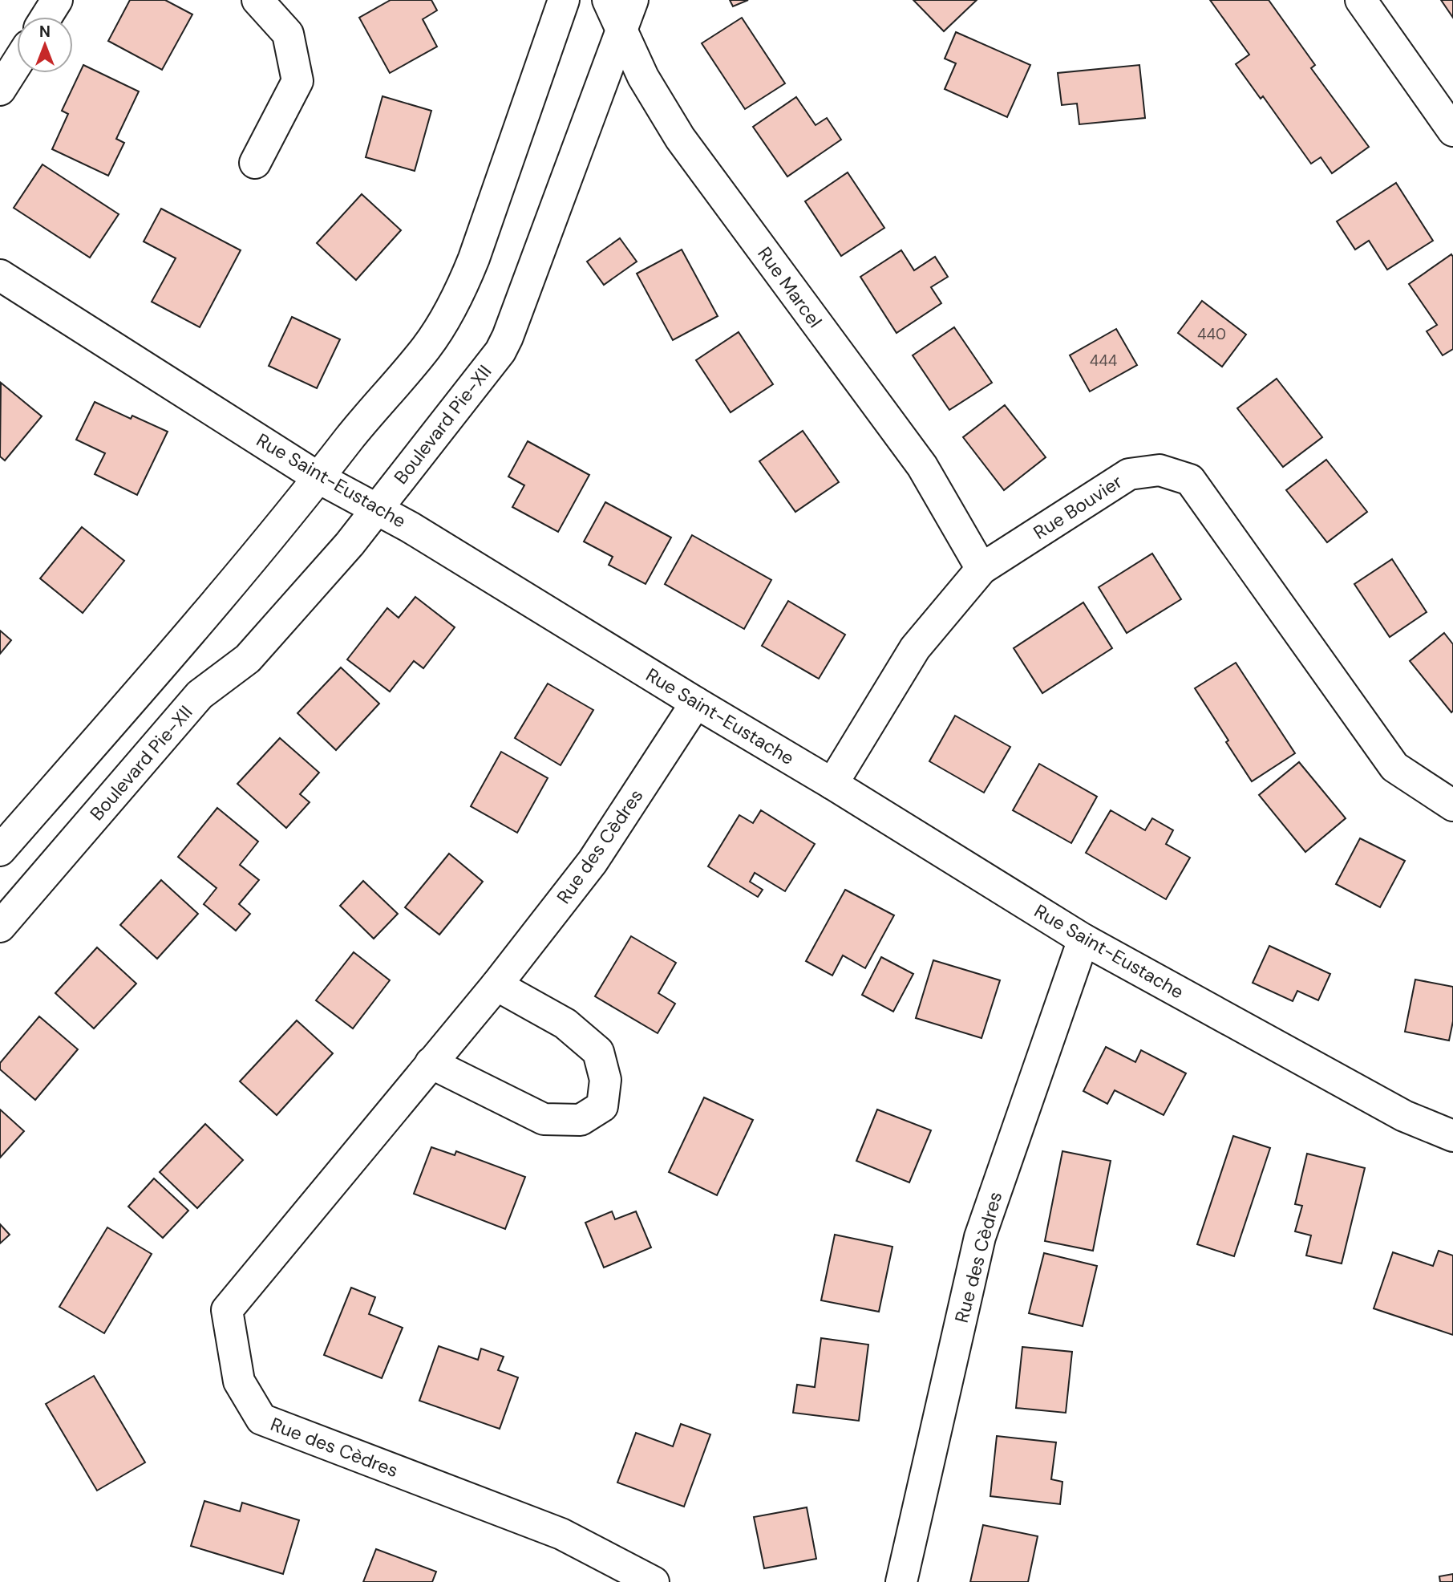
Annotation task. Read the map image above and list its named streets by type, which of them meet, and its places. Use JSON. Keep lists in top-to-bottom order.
{
  "streets": {
    "street": [
      "Rue Marcel",
      "Boulevard Pie-XII",
      "Rue Saint-Eustache",
      "Rue Bouvier",
      "Rue des Cèdres"
    ]
  },
  "crossings": [
    ["Rue Marcel", "Boulevard Pie-XII"],
    ["Rue Marcel", "Rue Bouvier"],
    ["Boulevard Pie-XII", "Rue Saint-Eustache"],
    ["Rue Saint-Eustache", "Rue Bouvier"],
    ["Rue Saint-Eustache", "Rue des Cèdres"]
  ],
  "house_numbers": ["440", "444"],
  "north": "top"
}
